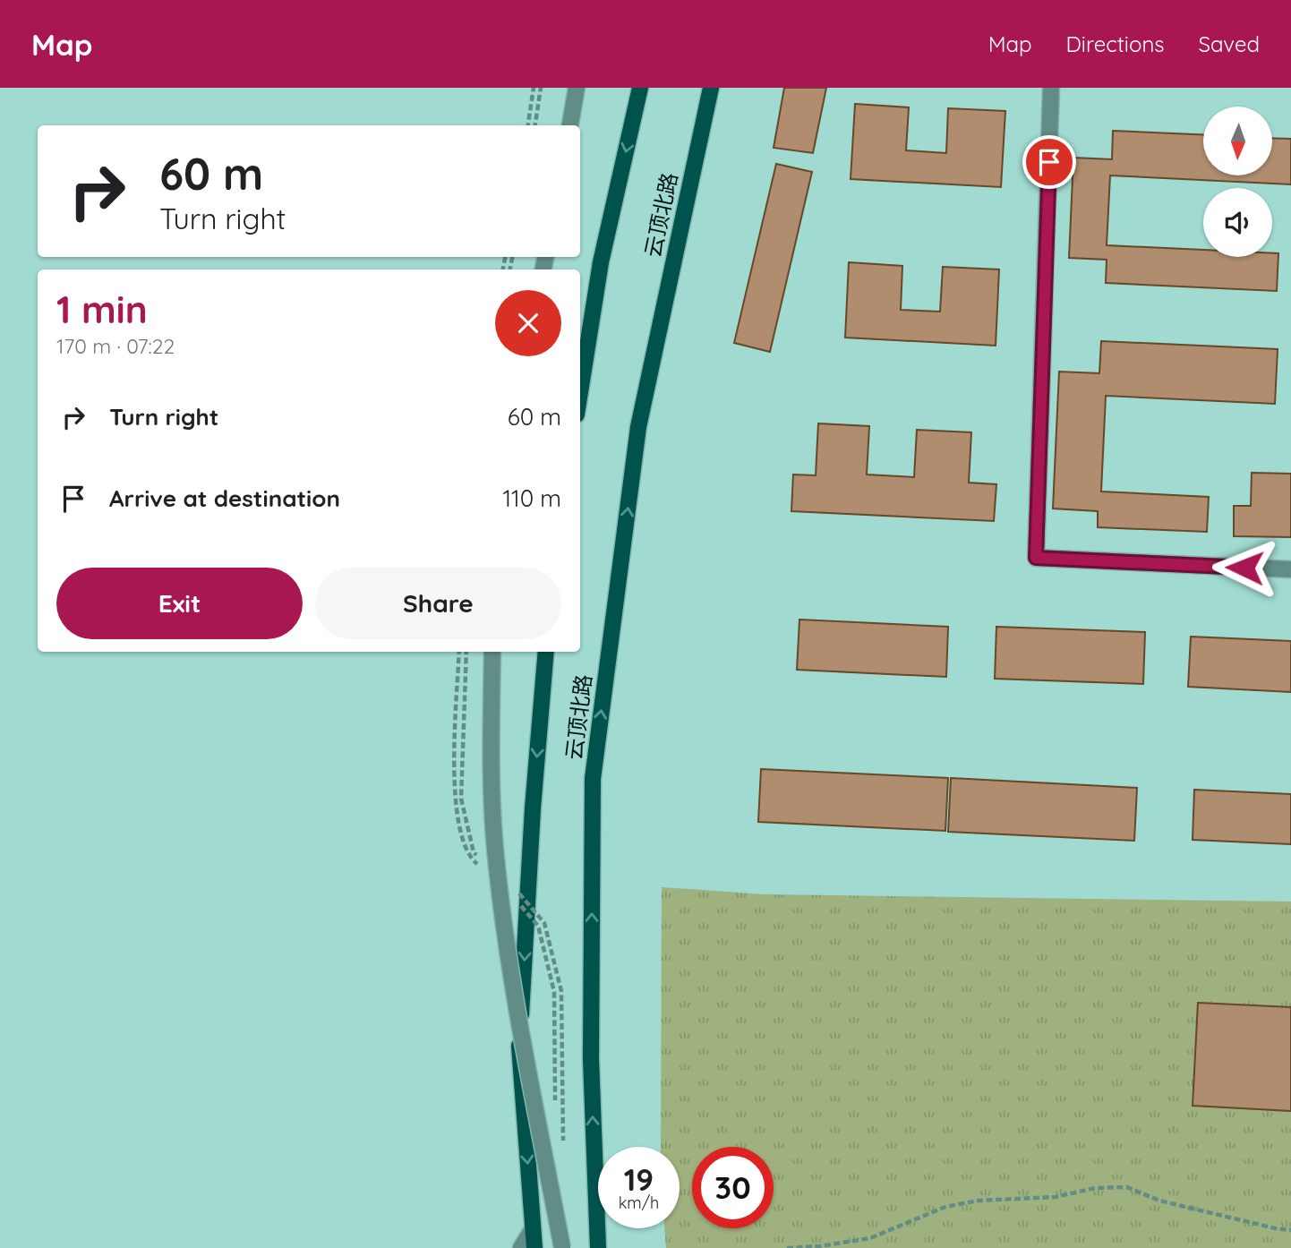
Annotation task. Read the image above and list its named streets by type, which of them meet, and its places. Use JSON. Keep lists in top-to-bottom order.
{
  "streets": {
    "main road": ["云顶北路"]
  },
  "north": "bottom",
  "page": {
    "header": "Map",
    "nav": ["Map", "Directions", "Saved"],
    "turn": ["60 m", "Turn right"],
    "heading": ["1 min", "170 m · 07:22"],
    "list": [
      {
        "name": "Turn right",
        "value": "60 m"
      },
      {
        "name": "Arrive at destination",
        "value": "110 m"
      }
    ],
    "buttons": ["Exit", "Share"],
    "speed": "19 km/h",
    "limit": "30"
  }
}
